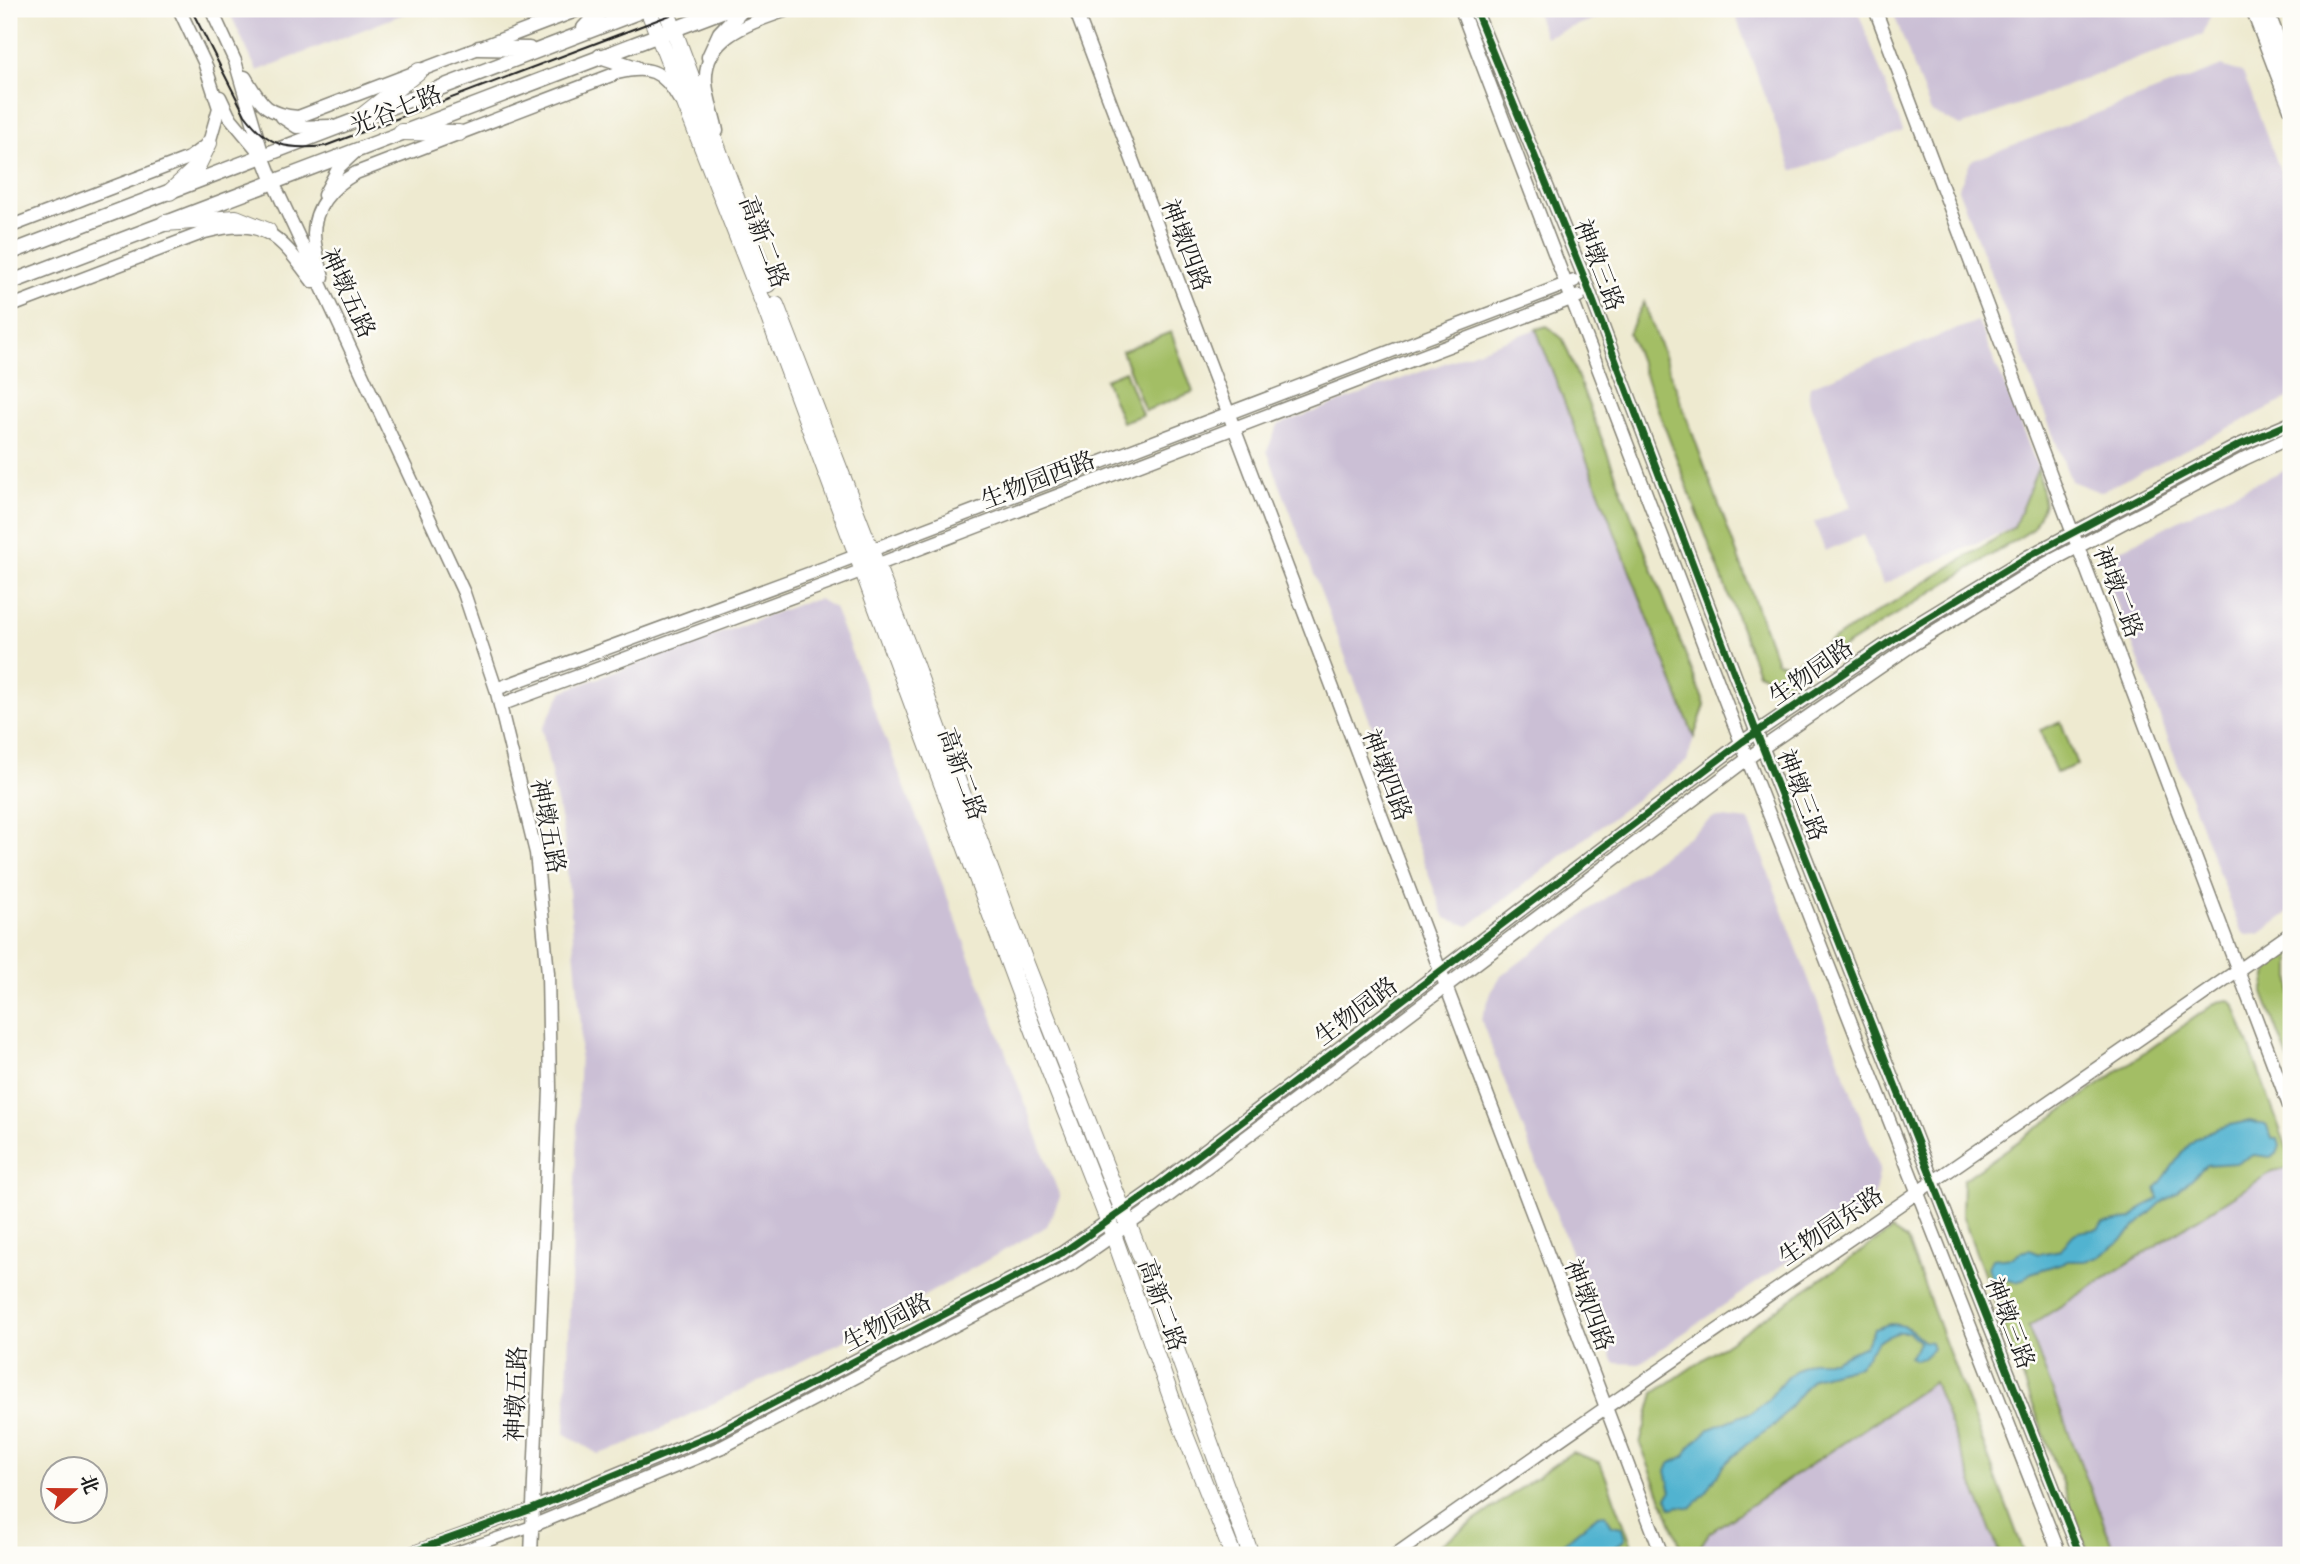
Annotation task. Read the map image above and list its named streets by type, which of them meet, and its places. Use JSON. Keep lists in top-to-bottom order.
{
  "streets": {
    "main road": ["光谷七路", "高新二路"],
    "street": [
      "神墩四路",
      "神墩三路",
      "神墩五路",
      "生物园西路",
      "神墩二路",
      "生物园路",
      "生物园东路"
    ]
  },
  "crossings": [
    ["光谷七路", "高新二路"],
    ["光谷七路", "神墩五路"],
    ["高新二路", "生物园西路"],
    ["高新二路", "生物园路"],
    ["神墩四路", "生物园西路"],
    ["神墩四路", "生物园路"],
    ["神墩四路", "生物园东路"],
    ["神墩三路", "生物园西路"],
    ["神墩三路", "生物园路"],
    ["神墩三路", "生物园东路"],
    ["神墩五路", "生物园西路"],
    ["神墩五路", "生物园路"],
    ["神墩二路", "生物园路"],
    ["神墩二路", "生物园东路"]
  ],
  "north": "right"
}
